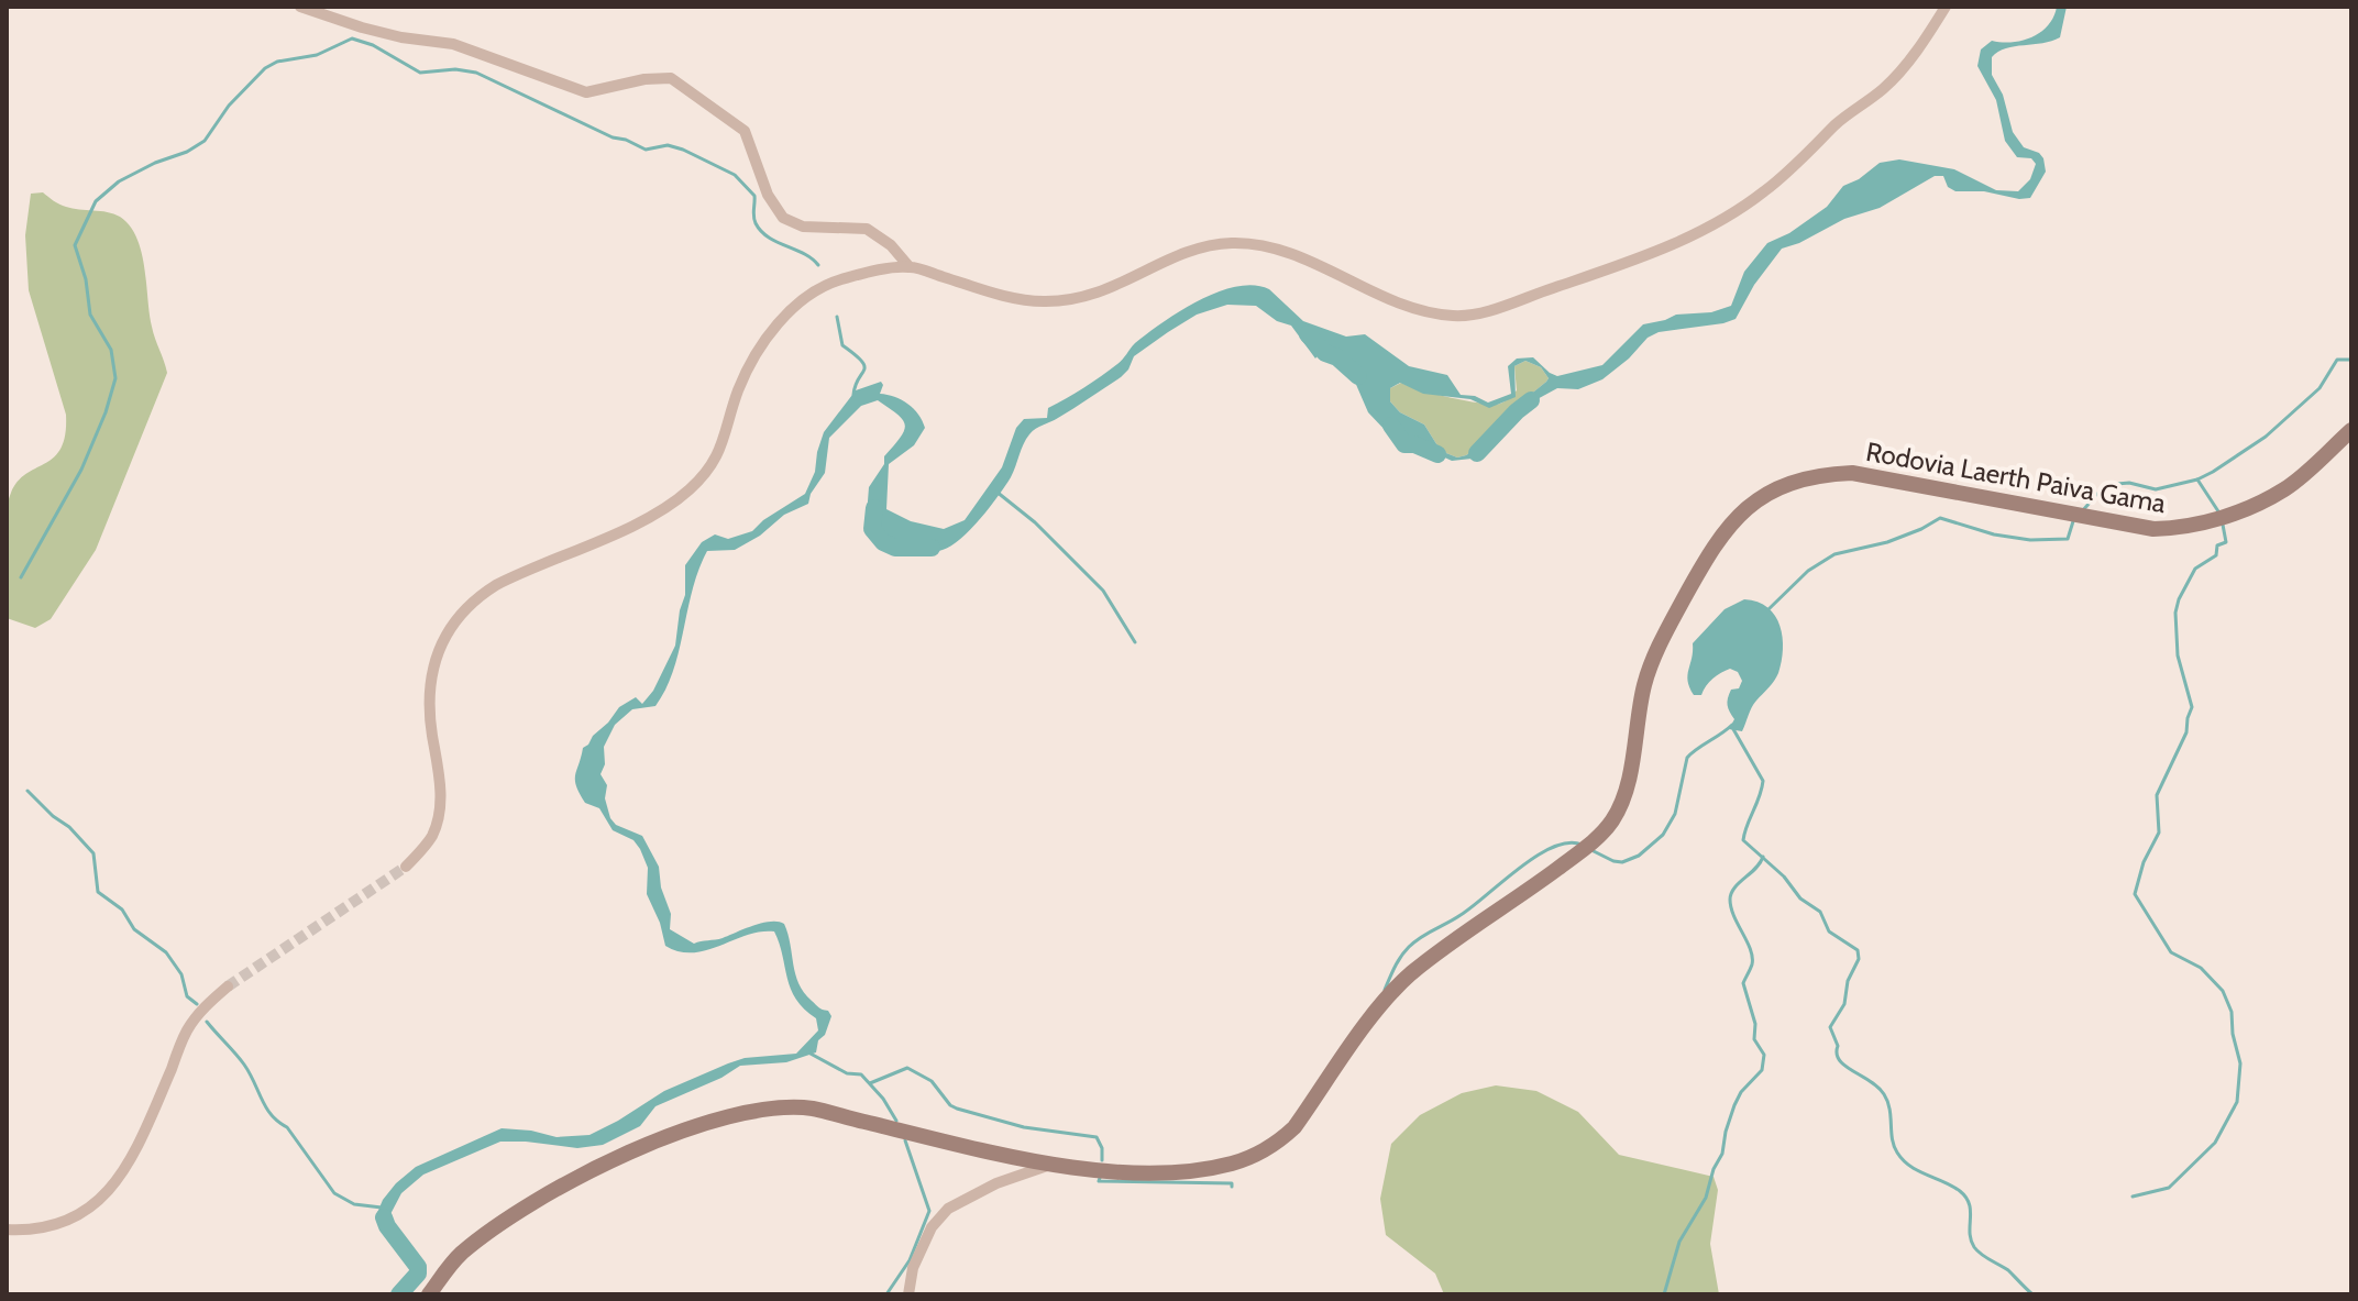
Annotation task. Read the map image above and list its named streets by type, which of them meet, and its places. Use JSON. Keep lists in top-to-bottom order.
{
  "streets": {
    "main road": ["Rodovia Laerth Paiva Gama"]
  }
}
